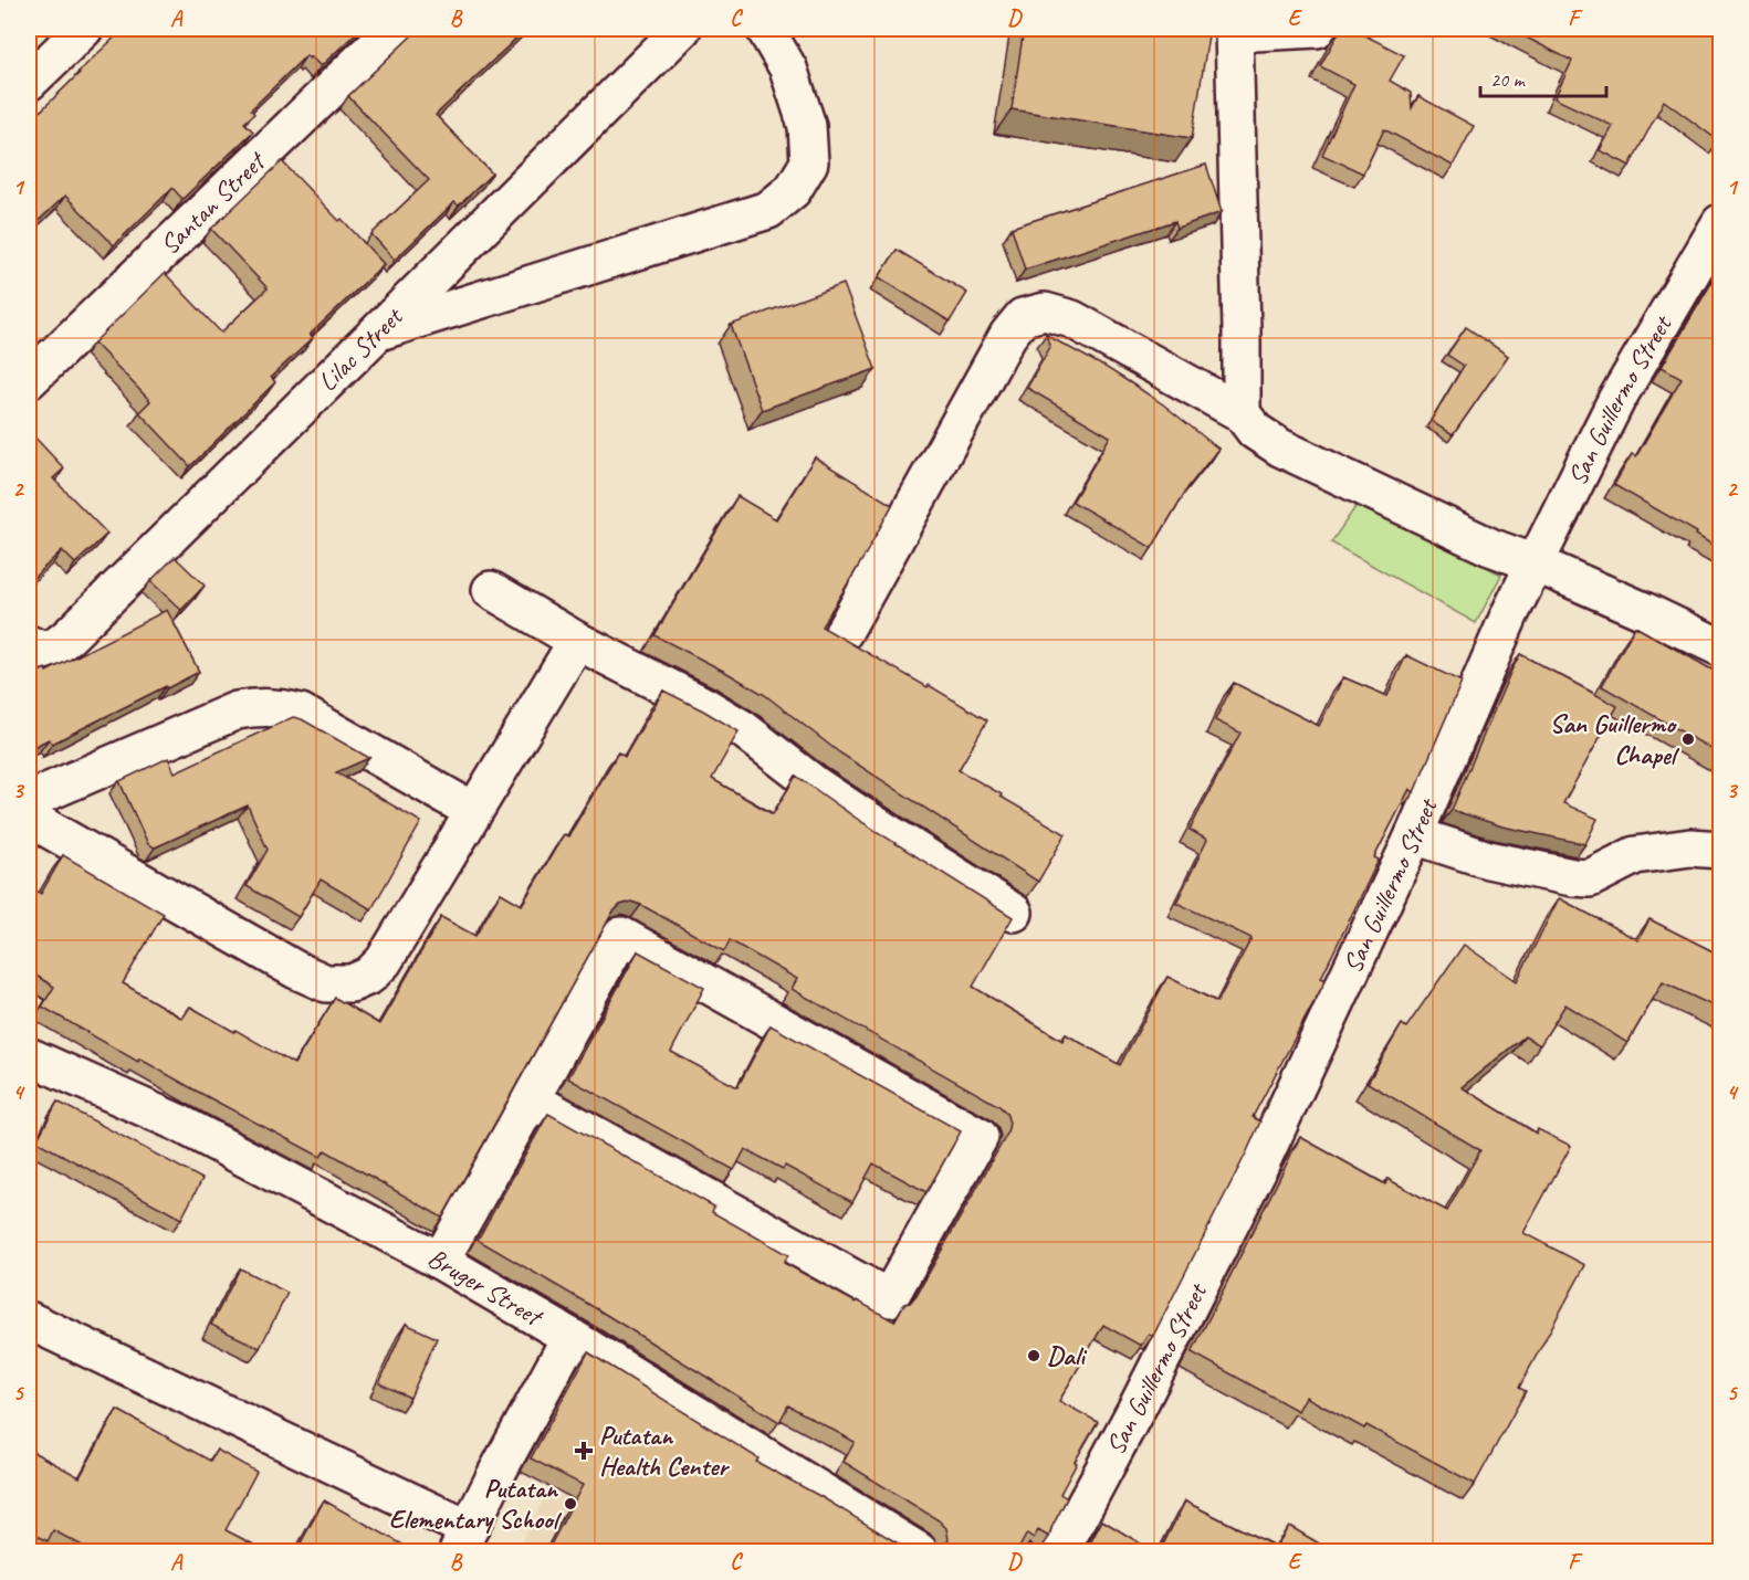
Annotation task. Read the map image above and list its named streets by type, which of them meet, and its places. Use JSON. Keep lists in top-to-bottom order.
{
  "streets": {
    "street": [
      "Santan Street",
      "Lilac Street",
      "San Guillermo Street",
      "Bruger Street"
    ]
  },
  "places": {
    "other": ["San Guillermo Chapel", "Dali", "Putatan Elementary School"],
    "health": ["Putatan Health Center"]
  },
  "scale_bar": "20 m",
  "grid": {
    "columns": [
      "A",
      "B",
      "C",
      "D",
      "E",
      "F"
    ],
    "rows": [
      "1",
      "2",
      "3",
      "4",
      "5"
    ]
  }
}
